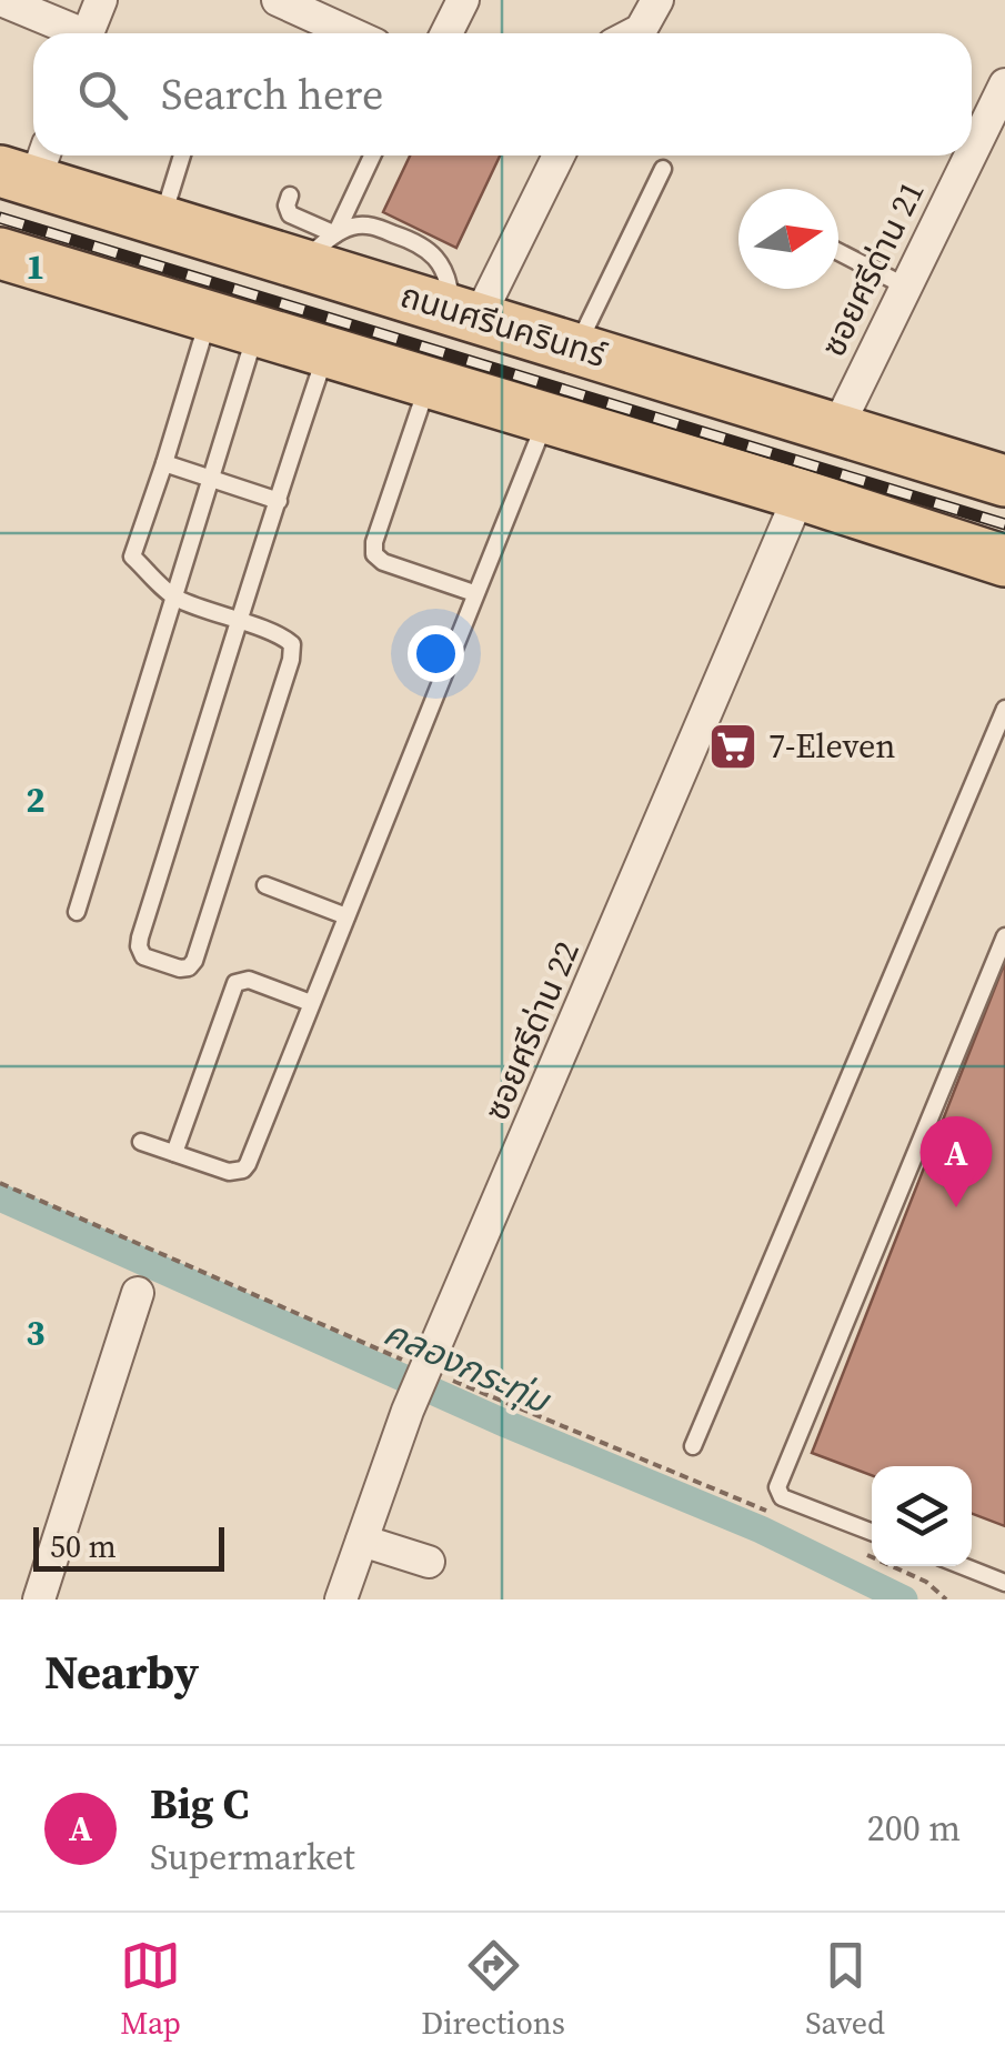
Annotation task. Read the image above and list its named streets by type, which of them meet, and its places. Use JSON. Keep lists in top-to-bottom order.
{
  "streets": {
    "main road": ["ถนนศรีนครินทร์"],
    "street": ["ซอยศรีด่าน 21", "ซอยศรีด่าน 22"]
  },
  "crossings": [
    ["ซอยศรีด่าน 21", "ถนนศรีนครินทร์"]
  ],
  "water": ["คลองกระทุ่ม"],
  "places": {
    "supermarket": ["7-Eleven"]
  },
  "scale_bar": "50 m",
  "north": "right",
  "page": {
    "search": "Search here",
    "pins": "A",
    "scale": "50 m",
    "heading": "Nearby",
    "list": [
      {
        "mark": "A",
        "name": "Big C",
        "note": "Supermarket",
        "value": "200 m"
      }
    ],
    "nav": ["Map", "Directions", "Saved"]
  },
  "grid": {
    "rows": ["1", "2", "3"]
  }
}
